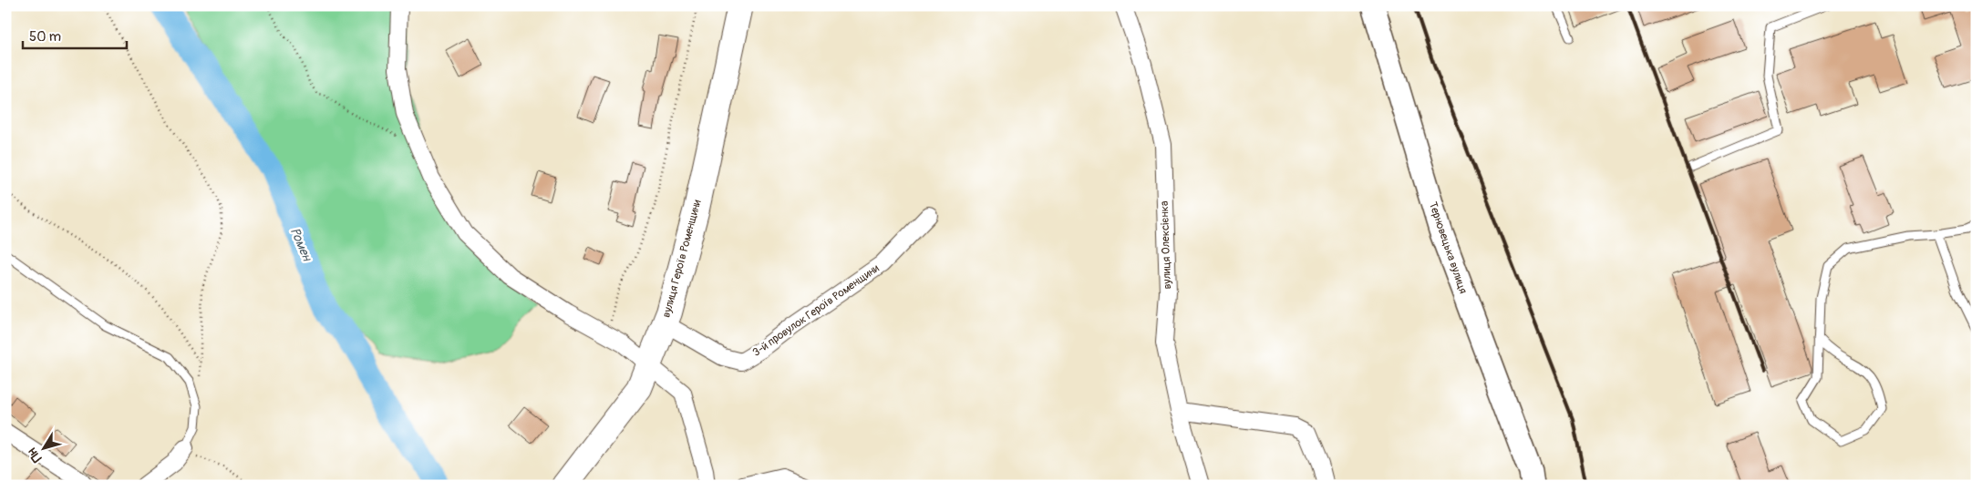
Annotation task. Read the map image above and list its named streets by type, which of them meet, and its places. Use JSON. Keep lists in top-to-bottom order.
{
  "streets": {
    "main road": ["Терновецька вулиця", "вулиця Героїв Роменщини"],
    "street": ["вулиця Олексієнка", "3-й провулок Героїв Роменщини"]
  },
  "crossings": [
    ["вулиця Героїв Роменщини", "3-й провулок Героїв Роменщини"]
  ],
  "water": ["Ромен"],
  "scale_bar": "50 m",
  "north": "bottom left"
}
